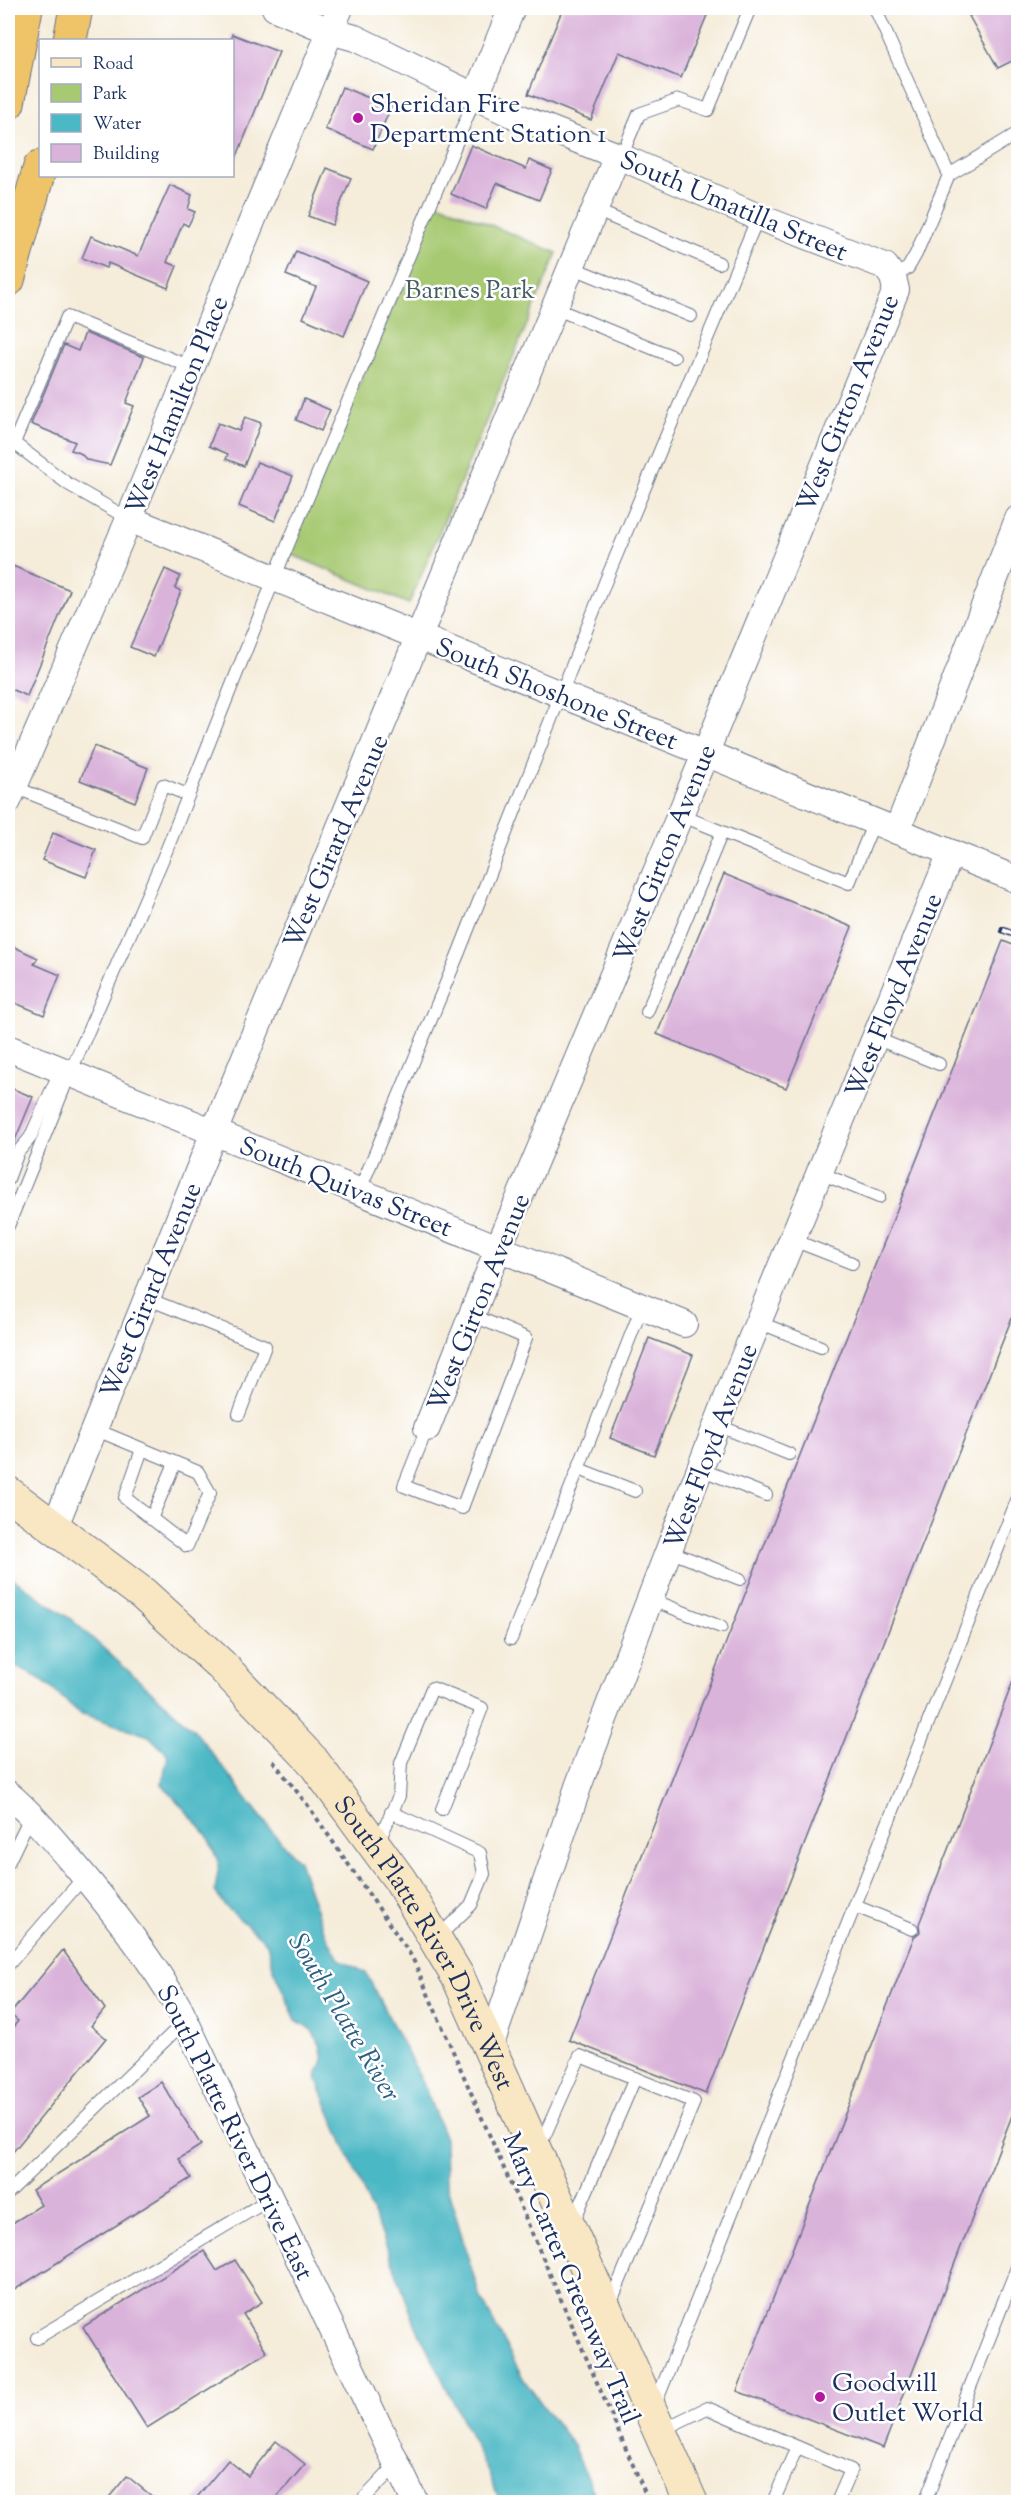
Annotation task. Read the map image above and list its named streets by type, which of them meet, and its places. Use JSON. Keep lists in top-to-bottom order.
{
  "streets": {
    "street": [
      "South Umatilla Street",
      "West Girton Avenue",
      "West Hamilton Place",
      "South Shoshone Street",
      "West Girard Avenue",
      "West Floyd Avenue",
      "South Quivas Street",
      "South Platte River Drive West",
      "South Platte River Drive East"
    ],
    "path": ["Mary Carter Greenway Trail"]
  },
  "crossings": [
    ["South Umatilla Street", "West Girton Avenue"],
    ["South Umatilla Street", "West Hamilton Place"],
    ["South Umatilla Street", "West Girard Avenue"],
    ["West Girton Avenue", "South Shoshone Street"],
    ["West Girton Avenue", "South Quivas Street"],
    ["West Hamilton Place", "South Shoshone Street"],
    ["South Shoshone Street", "West Girard Avenue"],
    ["South Shoshone Street", "West Floyd Avenue"],
    ["West Girard Avenue", "South Quivas Street"],
    ["West Girard Avenue", "South Platte River Drive West"],
    ["West Floyd Avenue", "South Platte River Drive West"]
  ],
  "water": ["South Platte River"],
  "parks": ["Barnes Park"],
  "places": ["Sheridan Fire Department Station 1", "Goodwill Outlet World"],
  "legend": [
    "Road",
    "Park",
    "Water",
    "Building"
  ]
}
